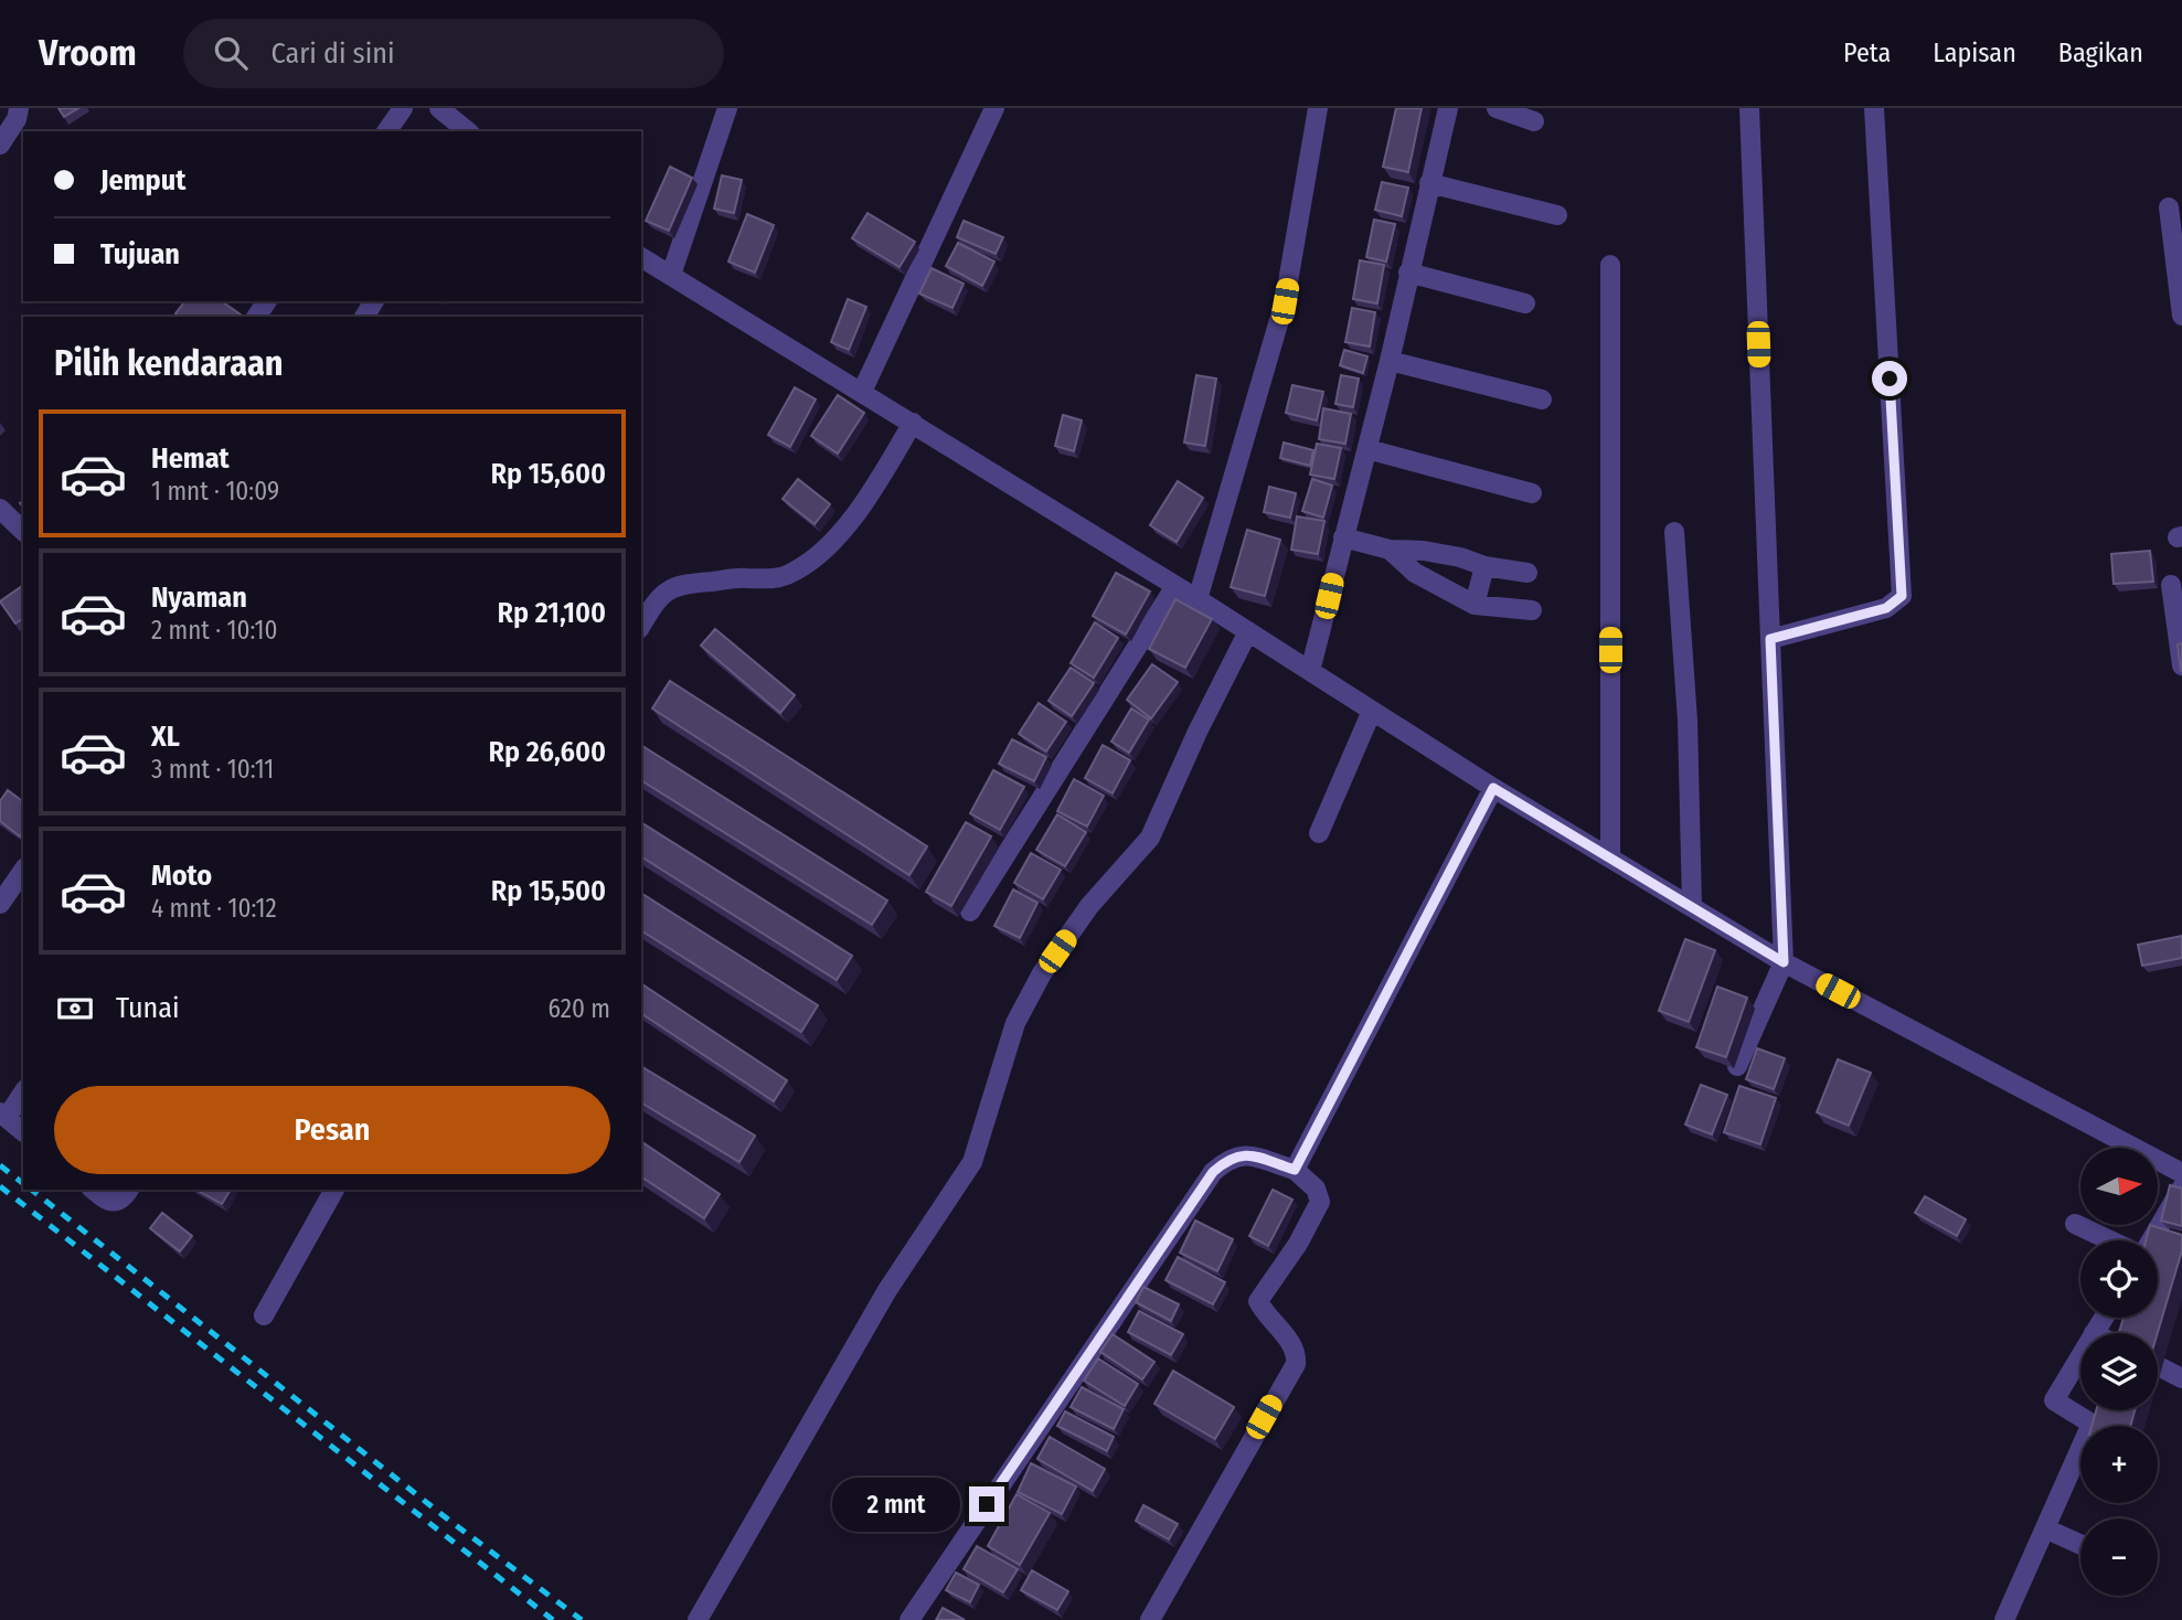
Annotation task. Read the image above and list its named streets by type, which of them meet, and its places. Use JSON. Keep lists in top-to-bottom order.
{
  "north": "right",
  "page": {
    "header": "Vroom",
    "search": "Cari di sini",
    "nav": ["Peta", "Lapisan", "Bagikan"],
    "banner": ["Jemput", "Tujuan"],
    "heading": "Pilih kendaraan",
    "list": [
      {
        "name": "Hemat",
        "note": "1 mnt · 10:09",
        "value": "Rp 15,600"
      },
      {
        "name": "Nyaman",
        "note": "2 mnt · 10:10",
        "value": "Rp 21,100"
      },
      {
        "name": "XL",
        "note": "3 mnt · 10:11",
        "value": "Rp 26,600"
      },
      {
        "name": "Moto",
        "note": "4 mnt · 10:12",
        "value": "Rp 15,500"
      }
    ],
    "pay": ["Tunai", "620 m"],
    "buttons": "Pesan",
    "map_buttons": ["+", "−"],
    "bubble": "2 mnt"
  }
}
